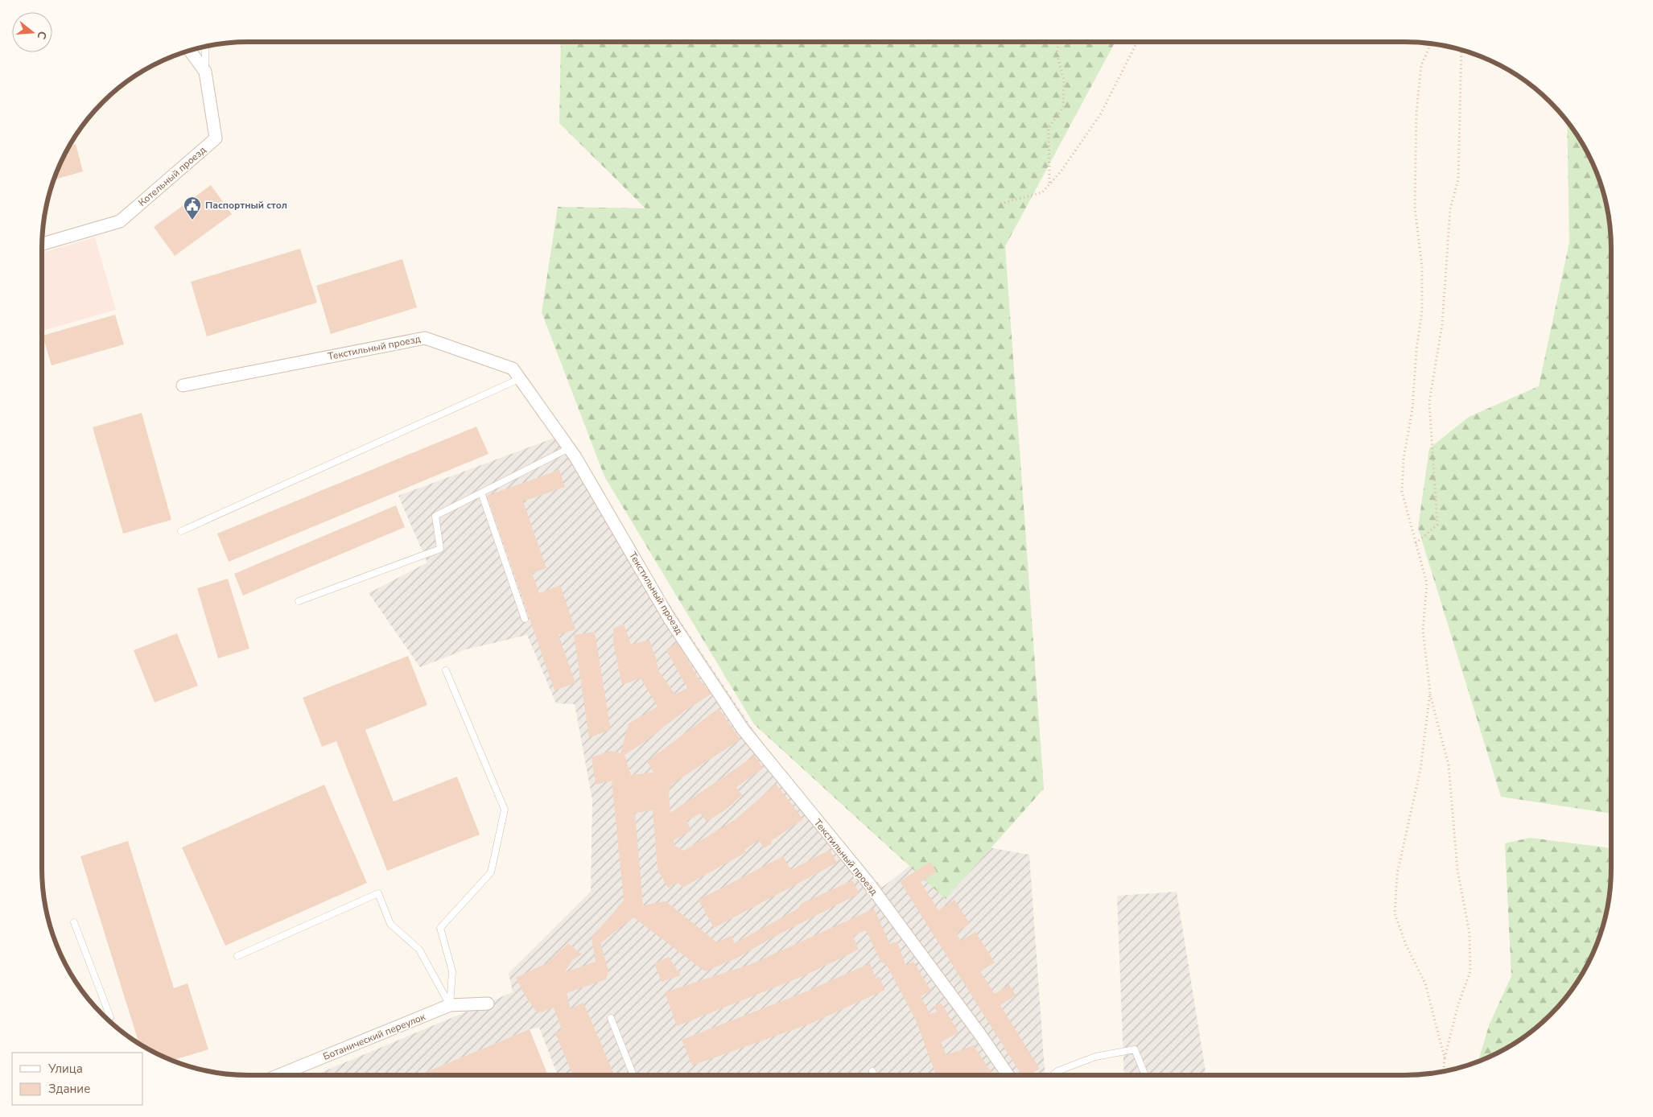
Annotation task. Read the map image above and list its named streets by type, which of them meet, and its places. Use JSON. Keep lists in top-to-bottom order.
{
  "streets": {
    "street": ["Котельный проезд", "Текстильный проезд", "Ботанический переулок"]
  },
  "places": {
    "public building": ["Паспортный стол"]
  },
  "legend": ["Улица", "Здание"],
  "north": "right"
}
